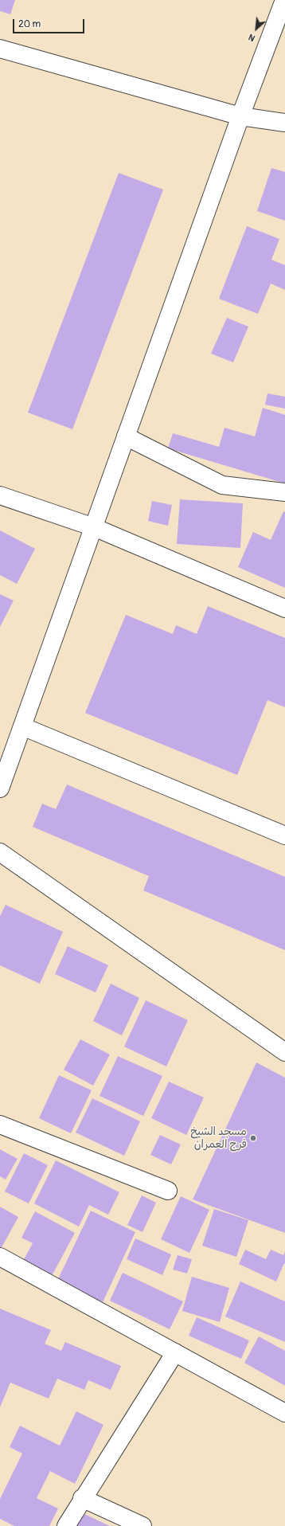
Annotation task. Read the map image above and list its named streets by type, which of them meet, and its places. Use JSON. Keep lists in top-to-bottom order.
{
  "places": ["مسجد الشيخ فرج العمران"],
  "scale_bar": "20 m",
  "north": "bottom left"
}
